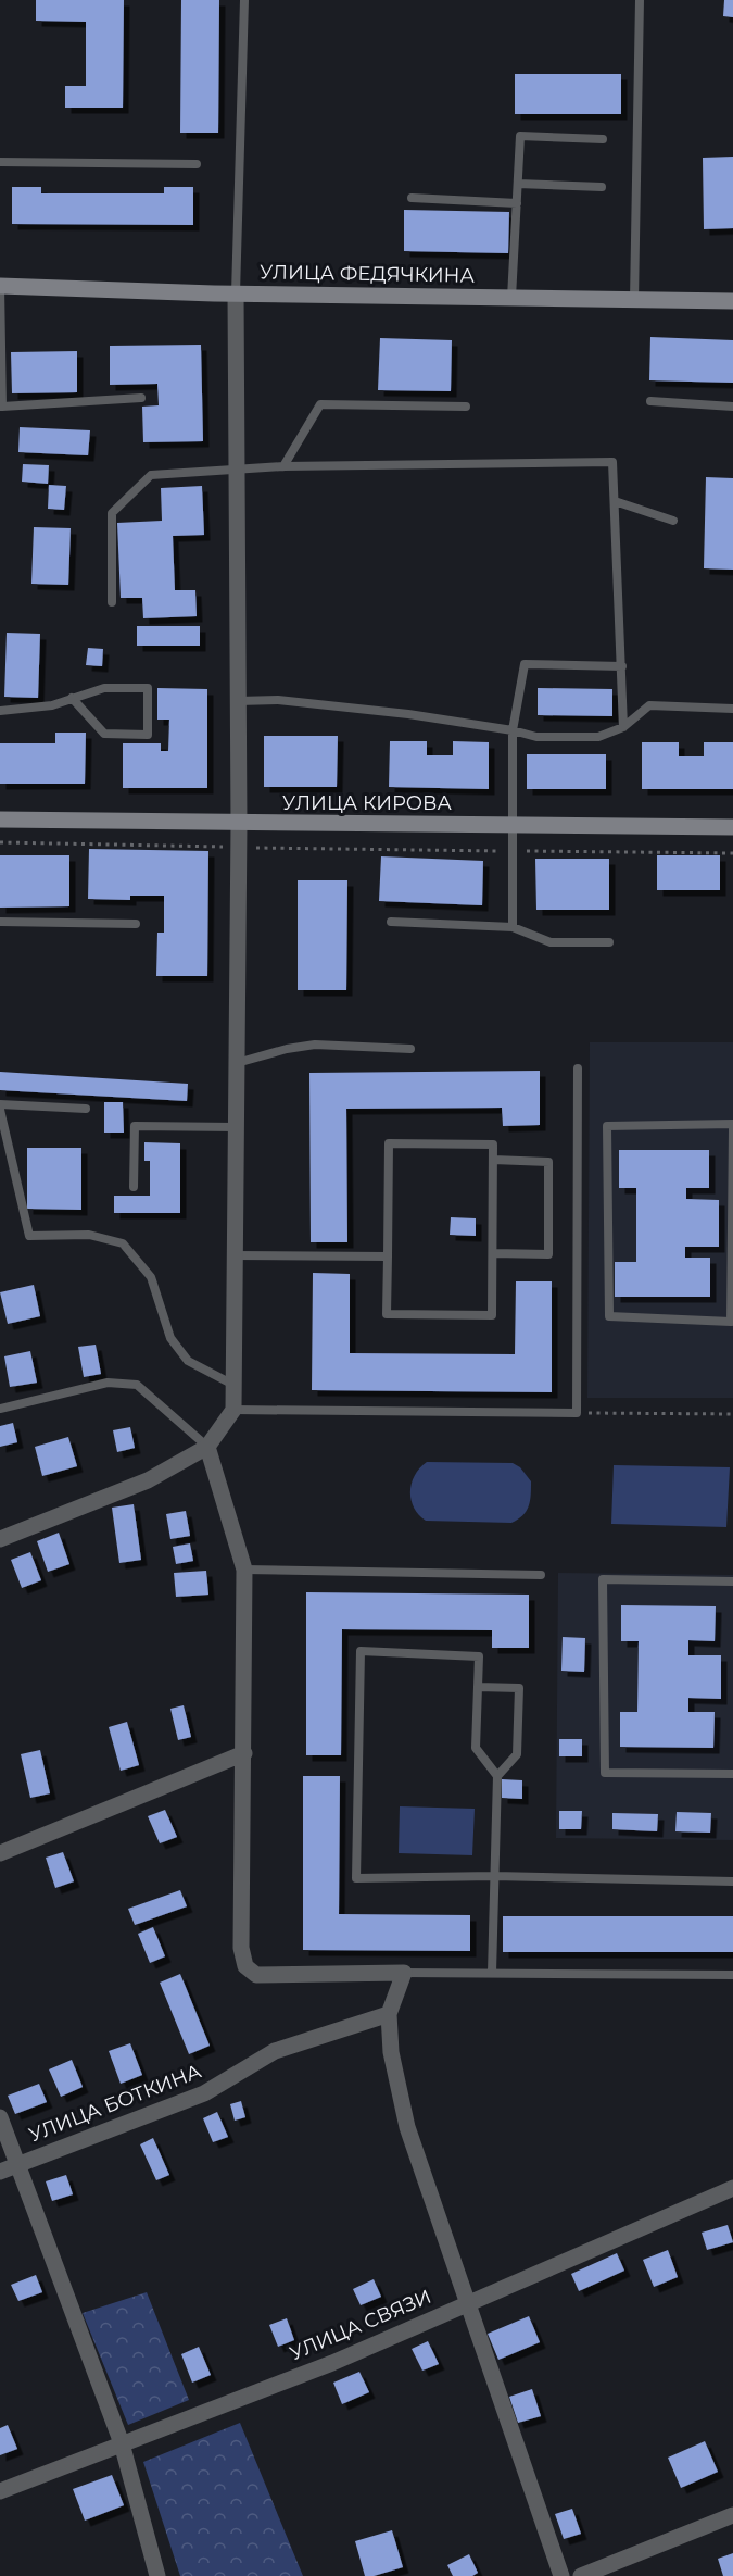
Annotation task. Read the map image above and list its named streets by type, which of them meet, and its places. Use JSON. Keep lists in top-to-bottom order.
{
  "streets": {
    "street": [
      "УЛИЦА ФЕДЯЧКИНА",
      "УЛИЦА КИРОВА",
      "УЛИЦА БОТКИНА",
      "УЛИЦА СВЯЗИ"
    ]
  }
}
